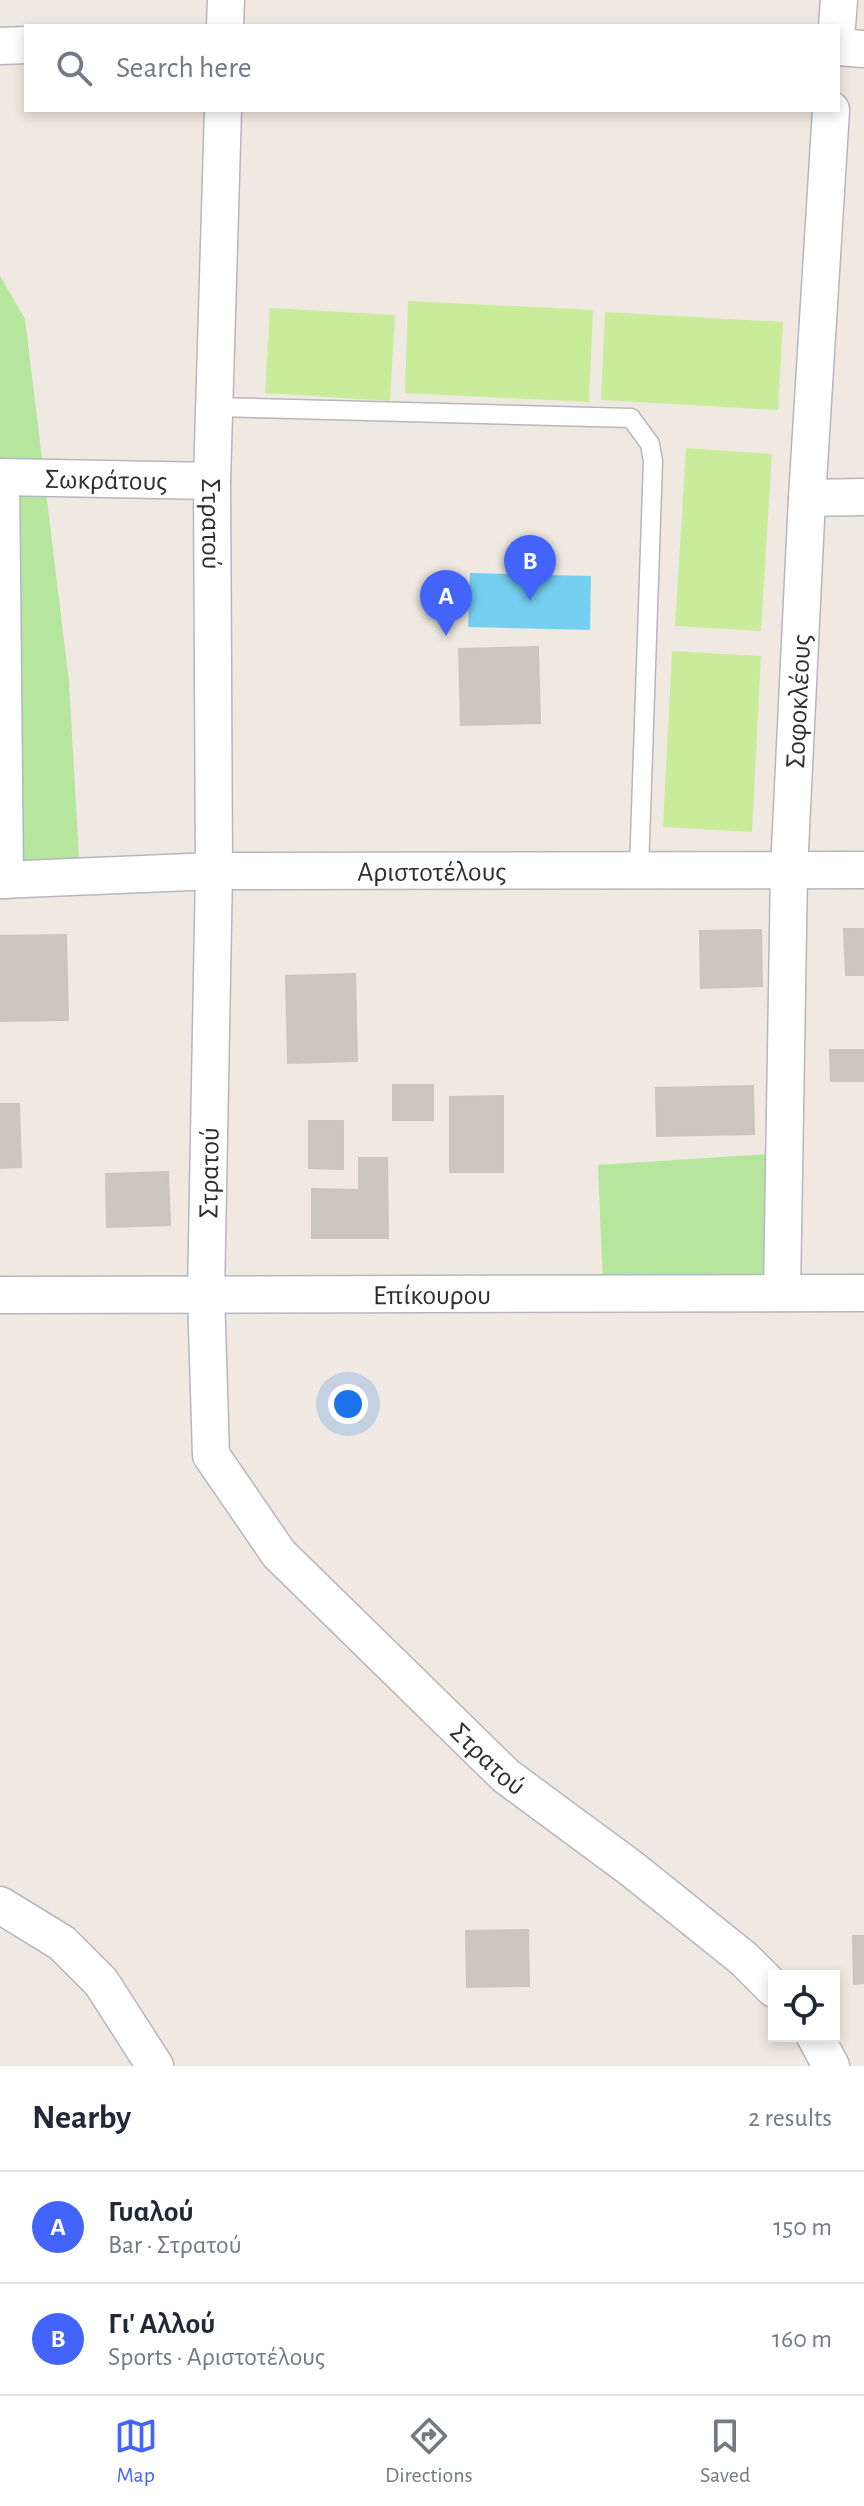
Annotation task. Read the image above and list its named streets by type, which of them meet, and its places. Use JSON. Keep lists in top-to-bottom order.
{
  "streets": {
    "street": [
      "Σωκράτους",
      "Στρατού",
      "Σοφοκλέους",
      "Αριστοτέλους",
      "Επίκουρου"
    ]
  },
  "crossings": [
    ["Σωκράτους", "Στρατού"],
    ["Στρατού", "Αριστοτέλους"],
    ["Στρατού", "Επίκουρου"],
    ["Σοφοκλέους", "Αριστοτέλους"],
    ["Σοφοκλέους", "Επίκουρου"]
  ],
  "page": {
    "search": "Search here",
    "pins": ["B", "A"],
    "heading": ["Nearby", "2 results"],
    "list": [
      {
        "mark": "A",
        "name": "Γυαλού",
        "note": "Bar · Στρατού",
        "value": "150 m"
      },
      {
        "mark": "B",
        "name": "Γι' Αλλού",
        "note": "Sports · Αριστοτέλους",
        "value": "160 m"
      }
    ],
    "nav": ["Map", "Directions", "Saved"]
  }
}
